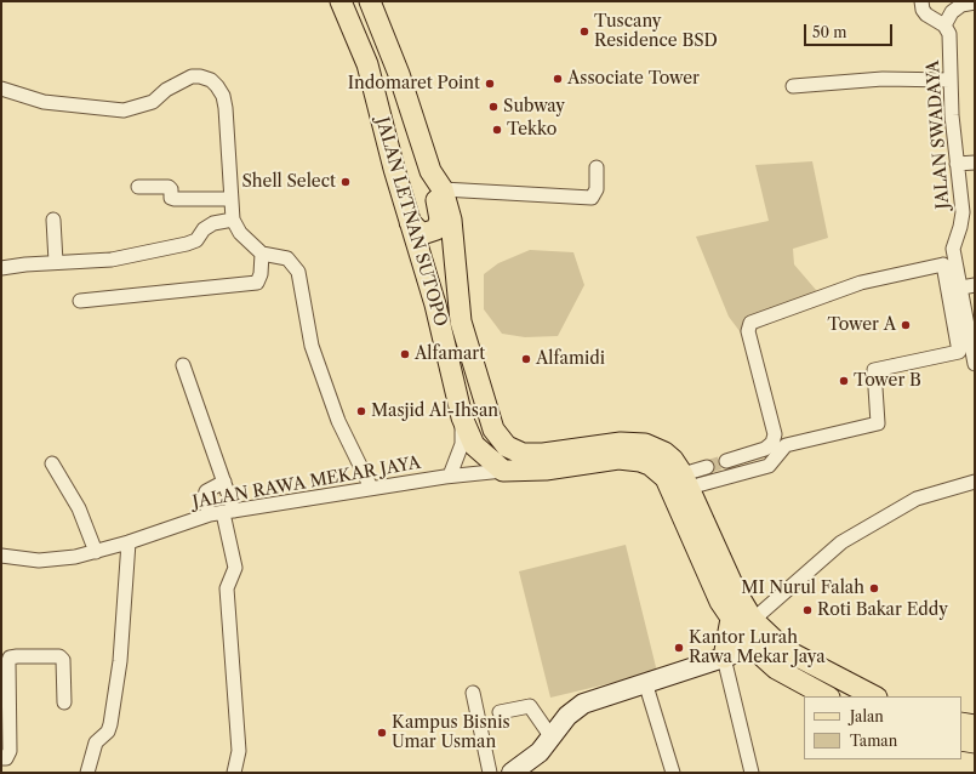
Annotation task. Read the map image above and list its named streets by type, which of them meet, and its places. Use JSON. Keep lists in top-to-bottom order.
{
  "streets": {
    "main road": ["JALAN LETNAN SUTOPO"],
    "street": ["JALAN SWADAYA", "JALAN RAWA MEKAR JAYA"]
  },
  "crossings": [
    ["JALAN LETNAN SUTOPO", "JALAN RAWA MEKAR JAYA"]
  ],
  "places": [
    "Tuscany Residence BSD",
    "Associate Tower",
    "Indomaret Point",
    "Subway",
    "Tekko",
    "Shell Select",
    "Tower A",
    "Alfamart",
    "Alfamidi",
    "Tower B",
    "Masjid Al-Ihsan",
    "MI Nurul Falah",
    "Roti Bakar Eddy",
    "Kantor Lurah Rawa Mekar Jaya",
    "Kampus Bisnis Umar Usman"
  ],
  "legend": ["Jalan", "Taman"],
  "scale_bar": "50 m"
}
